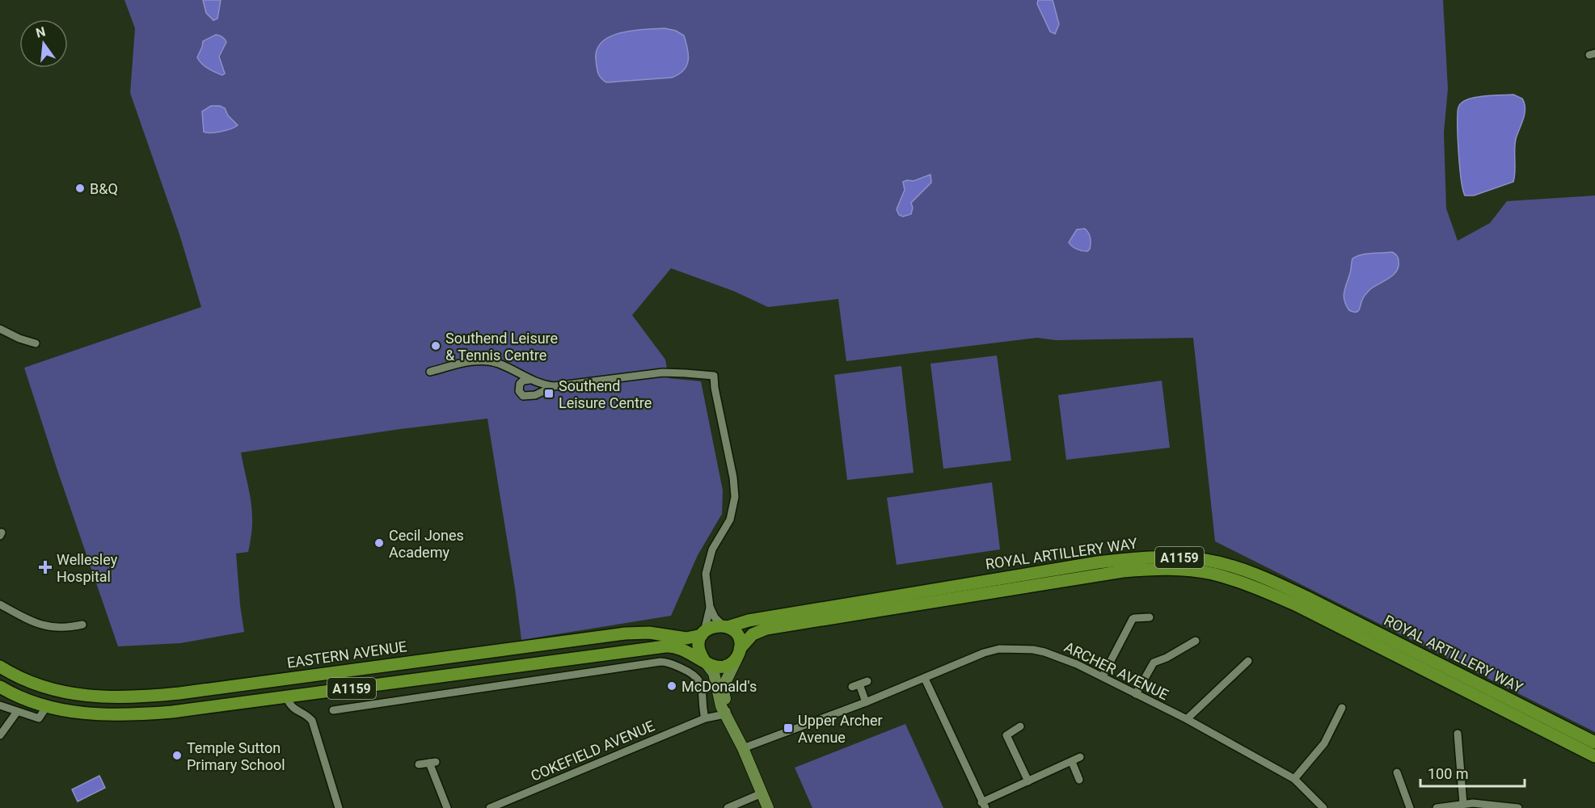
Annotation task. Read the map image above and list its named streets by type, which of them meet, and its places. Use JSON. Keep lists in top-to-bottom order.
{
  "streets": {
    "main road": ["ROYAL ARTILLERY WAY", "A1159", "EASTERN AVENUE"],
    "street": ["ARCHER AVENUE", "COKEFIELD AVENUE"]
  },
  "crossings": [
    ["ROYAL ARTILLERY WAY", "A1159"],
    ["ROYAL ARTILLERY WAY", "EASTERN AVENUE"],
    ["A1159", "EASTERN AVENUE"]
  ],
  "places": {
    "other": [
      "B&Q",
      "Southend Leisure & Tennis Centre",
      "Cecil Jones Academy",
      "McDonald's",
      "Temple Sutton Primary School"
    ],
    "transit": ["Southend Leisure Centre", "Upper Archer Avenue"],
    "health": ["Wellesley Hospital"]
  },
  "scale_bar": "100 m",
  "north": "top"
}
